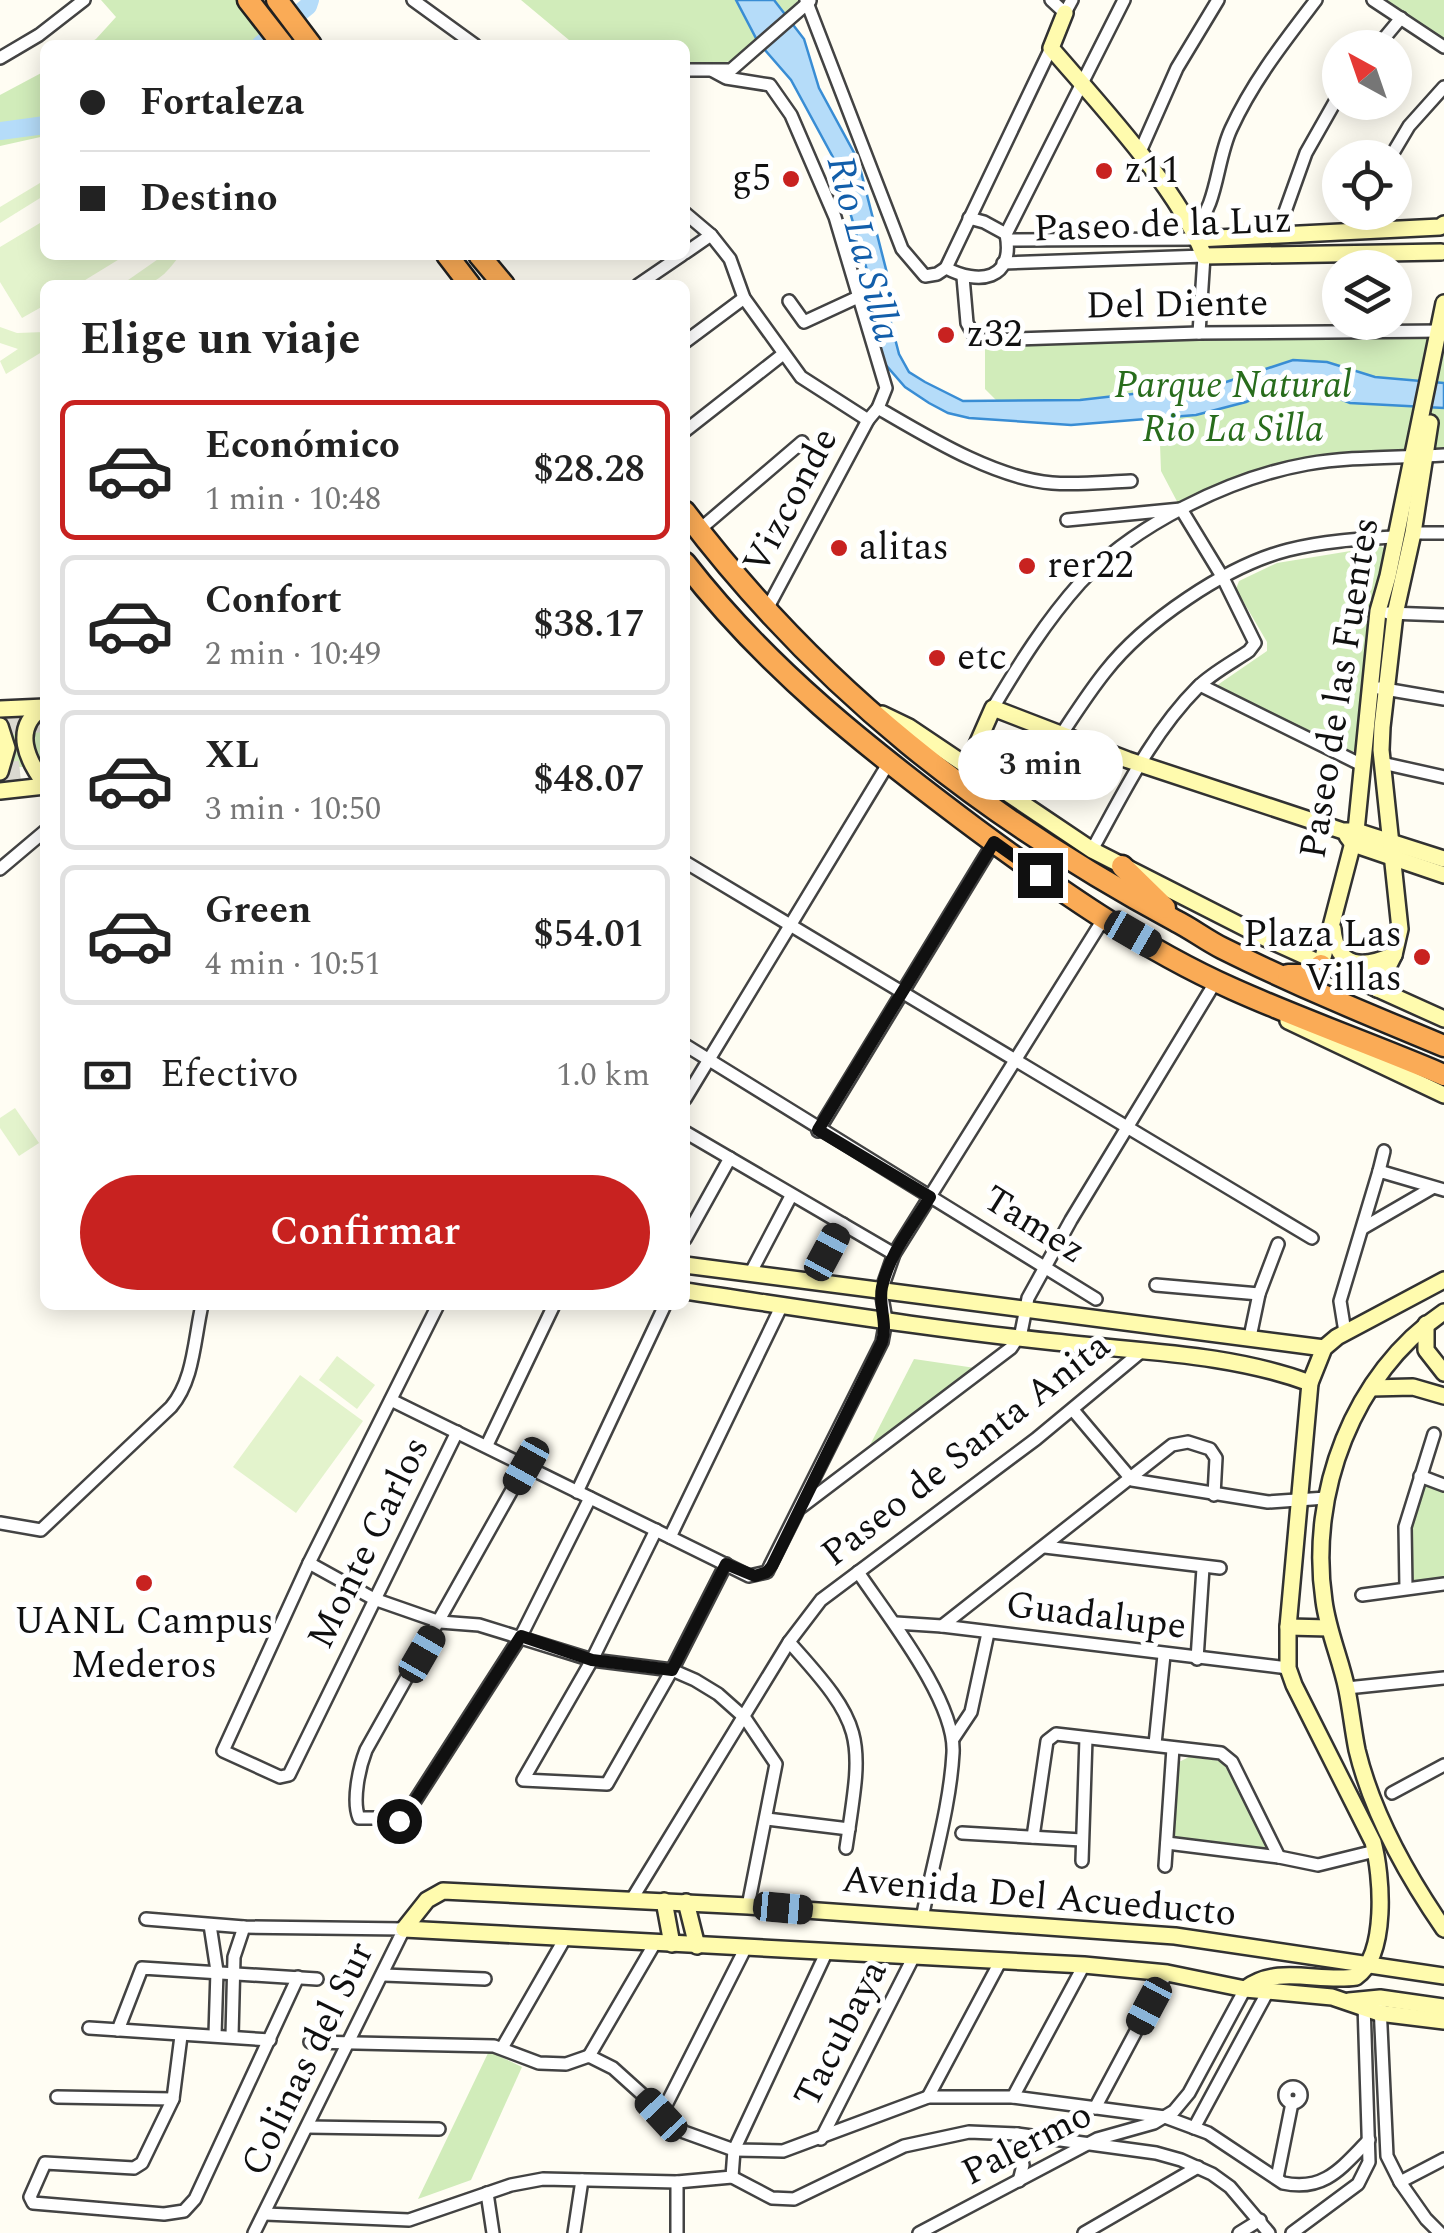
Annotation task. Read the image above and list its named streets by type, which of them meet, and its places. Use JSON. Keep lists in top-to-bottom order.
{
  "streets": {
    "street": [
      "Paseo de la Luz",
      "Del Diente",
      "Vizconde",
      "Paseo de las Fuentes",
      "Tamez",
      "Paseo de Santa Anita",
      "Monte Carlos",
      "Guadalupe",
      "Avenida Del Acueducto",
      "Tacubaya",
      "Colinas del Sur",
      "Palermo"
    ]
  },
  "crossings": [
    ["Paseo de la Luz", "Del Diente"],
    ["Del Diente", "Paseo de las Fuentes"],
    ["Paseo de Santa Anita", "Avenida Del Acueducto"],
    ["Avenida Del Acueducto", "Tacubaya"],
    ["Avenida Del Acueducto", "Colinas del Sur"]
  ],
  "water": ["Río La Silla"],
  "parks": ["Parque Natural Rio La Silla"],
  "places": [
    "z11",
    "g5",
    "z32",
    "alitas",
    "rer22",
    "etc",
    "Plaza Las Villas",
    "UANL Campus Mederos"
  ],
  "north": "top left",
  "page": {
    "banner": ["Fortaleza", "Destino"],
    "heading": "Elige un viaje",
    "list": [
      {
        "name": "Económico",
        "note": "1 min · 10:48",
        "value": "$28.28"
      },
      {
        "name": "Confort",
        "note": "2 min · 10:49",
        "value": "$38.17"
      },
      {
        "name": "XL",
        "note": "3 min · 10:50",
        "value": "$48.07"
      },
      {
        "name": "Green",
        "note": "4 min · 10:51",
        "value": "$54.01"
      }
    ],
    "bubble": "3 min",
    "pay": ["Efectivo", "1.0 km"],
    "buttons": "Confirmar"
  }
}
